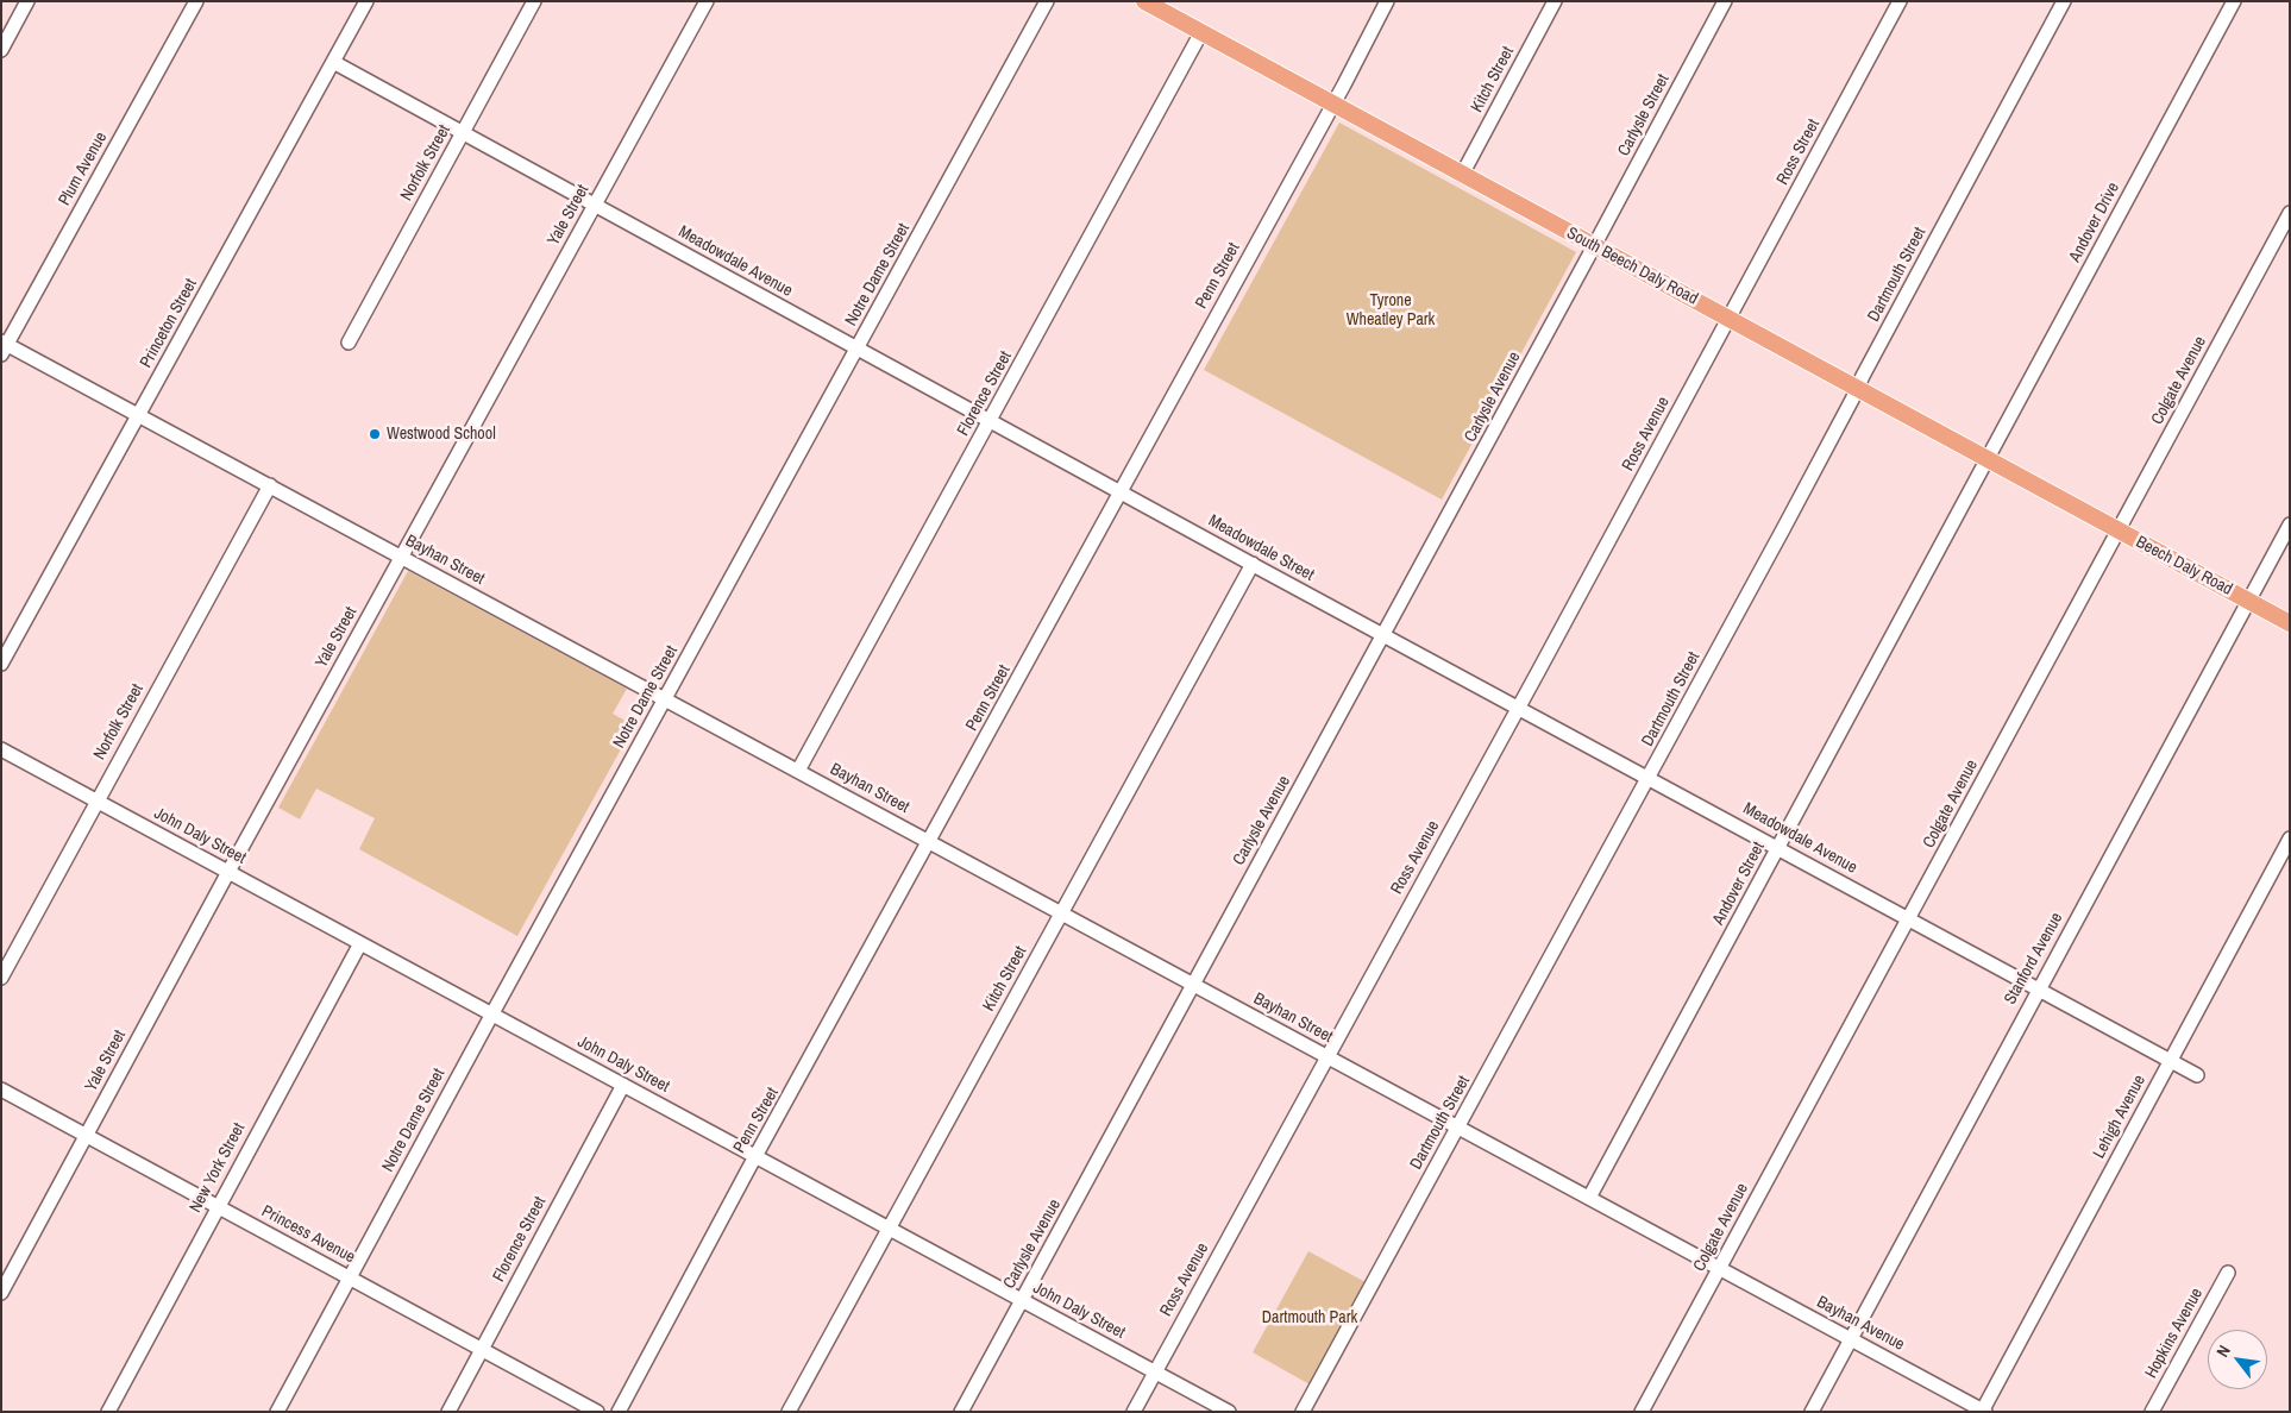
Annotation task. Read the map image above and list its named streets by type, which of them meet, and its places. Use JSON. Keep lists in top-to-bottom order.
{
  "streets": {
    "main road": ["South Beech Daly Road", "Beech Daly Road"],
    "street": [
      "Kitch Street",
      "Carlysle Street",
      "Ross Street",
      "Norfolk Street",
      "Plum Avenue",
      "Yale Street",
      "Andover Drive",
      "Meadowdale Avenue",
      "Notre Dame Street",
      "Dartmouth Street",
      "Penn Street",
      "Princeton Street",
      "Colgate Avenue",
      "Florence Street",
      "Carlysle Avenue",
      "Ross Avenue",
      "Meadowdale Street",
      "Bayhan Street",
      "John Daly Street",
      "Andover Street",
      "Stanford Avenue",
      "Lehigh Avenue",
      "New York Street",
      "Princess Avenue",
      "Bayhan Avenue",
      "Hopkins Avenue"
    ]
  },
  "crossings": [
    ["Kitch Street", "South Beech Daly Road"],
    ["Kitch Street", "Meadowdale Street"],
    ["Kitch Street", "Bayhan Street"],
    ["Kitch Street", "John Daly Street"],
    ["Carlysle Street", "South Beech Daly Road"],
    ["Carlysle Street", "Carlysle Avenue"],
    ["Ross Street", "South Beech Daly Road"],
    ["Ross Street", "Ross Avenue"],
    ["Norfolk Street", "Meadowdale Avenue"],
    ["Norfolk Street", "Bayhan Street"],
    ["Norfolk Street", "John Daly Street"],
    ["Plum Avenue", "Bayhan Street"],
    ["Yale Street", "Meadowdale Avenue"],
    ["Yale Street", "Bayhan Street"],
    ["Yale Street", "John Daly Street"],
    ["Yale Street", "Princess Avenue"],
    ["Andover Drive", "South Beech Daly Road"],
    ["Andover Drive", "Andover Street"],
    ["Meadowdale Avenue", "Notre Dame Street"],
    ["Meadowdale Avenue", "Dartmouth Street"],
    ["Meadowdale Avenue", "Penn Street"],
    ["Meadowdale Avenue", "Princeton Street"],
    ["Meadowdale Avenue", "Colgate Avenue"],
    ["Meadowdale Avenue", "Florence Street"],
    ["Meadowdale Avenue", "Carlysle Avenue"],
    ["Meadowdale Avenue", "Ross Avenue"],
    ["Meadowdale Avenue", "Meadowdale Street"],
    ["Meadowdale Avenue", "Andover Street"],
    ["Meadowdale Avenue", "Stanford Avenue"],
    ["Meadowdale Avenue", "Lehigh Avenue"],
    ["South Beech Daly Road", "Dartmouth Street"],
    ["South Beech Daly Road", "Penn Street"],
    ["South Beech Daly Road", "Colgate Avenue"],
    ["South Beech Daly Road", "Florence Street"],
    ["South Beech Daly Road", "Carlysle Avenue"],
    ["South Beech Daly Road", "Ross Avenue"],
    ["South Beech Daly Road", "Beech Daly Road"],
    ["South Beech Daly Road", "Andover Street"],
    ["Notre Dame Street", "Bayhan Street"],
    ["Notre Dame Street", "John Daly Street"],
    ["Notre Dame Street", "Princess Avenue"],
    ["Dartmouth Street", "Bayhan Street"],
    ["Penn Street", "Meadowdale Street"],
    ["Penn Street", "Bayhan Street"],
    ["Penn Street", "John Daly Street"],
    ["Princeton Street", "Bayhan Street"],
    ["Colgate Avenue", "Bayhan Street"],
    ["Colgate Avenue", "Beech Daly Road"],
    ["Colgate Avenue", "Bayhan Avenue"],
    ["Florence Street", "Bayhan Street"],
    ["Florence Street", "John Daly Street"],
    ["Florence Street", "Princess Avenue"],
    ["Carlysle Avenue", "Meadowdale Street"],
    ["Carlysle Avenue", "Bayhan Street"],
    ["Carlysle Avenue", "John Daly Street"],
    ["Ross Avenue", "Bayhan Street"],
    ["Ross Avenue", "John Daly Street"],
    ["Bayhan Street", "Andover Street"],
    ["Bayhan Street", "Bayhan Avenue"],
    ["Beech Daly Road", "Stanford Avenue"],
    ["John Daly Street", "New York Street"],
    ["Stanford Avenue", "Bayhan Avenue"],
    ["Lehigh Avenue", "Bayhan Avenue"],
    ["New York Street", "Princess Avenue"]
  ],
  "parks": ["Tyrone Wheatley Park", "Dartmouth Park"],
  "places": ["Westwood School"],
  "north": "top left"
}
